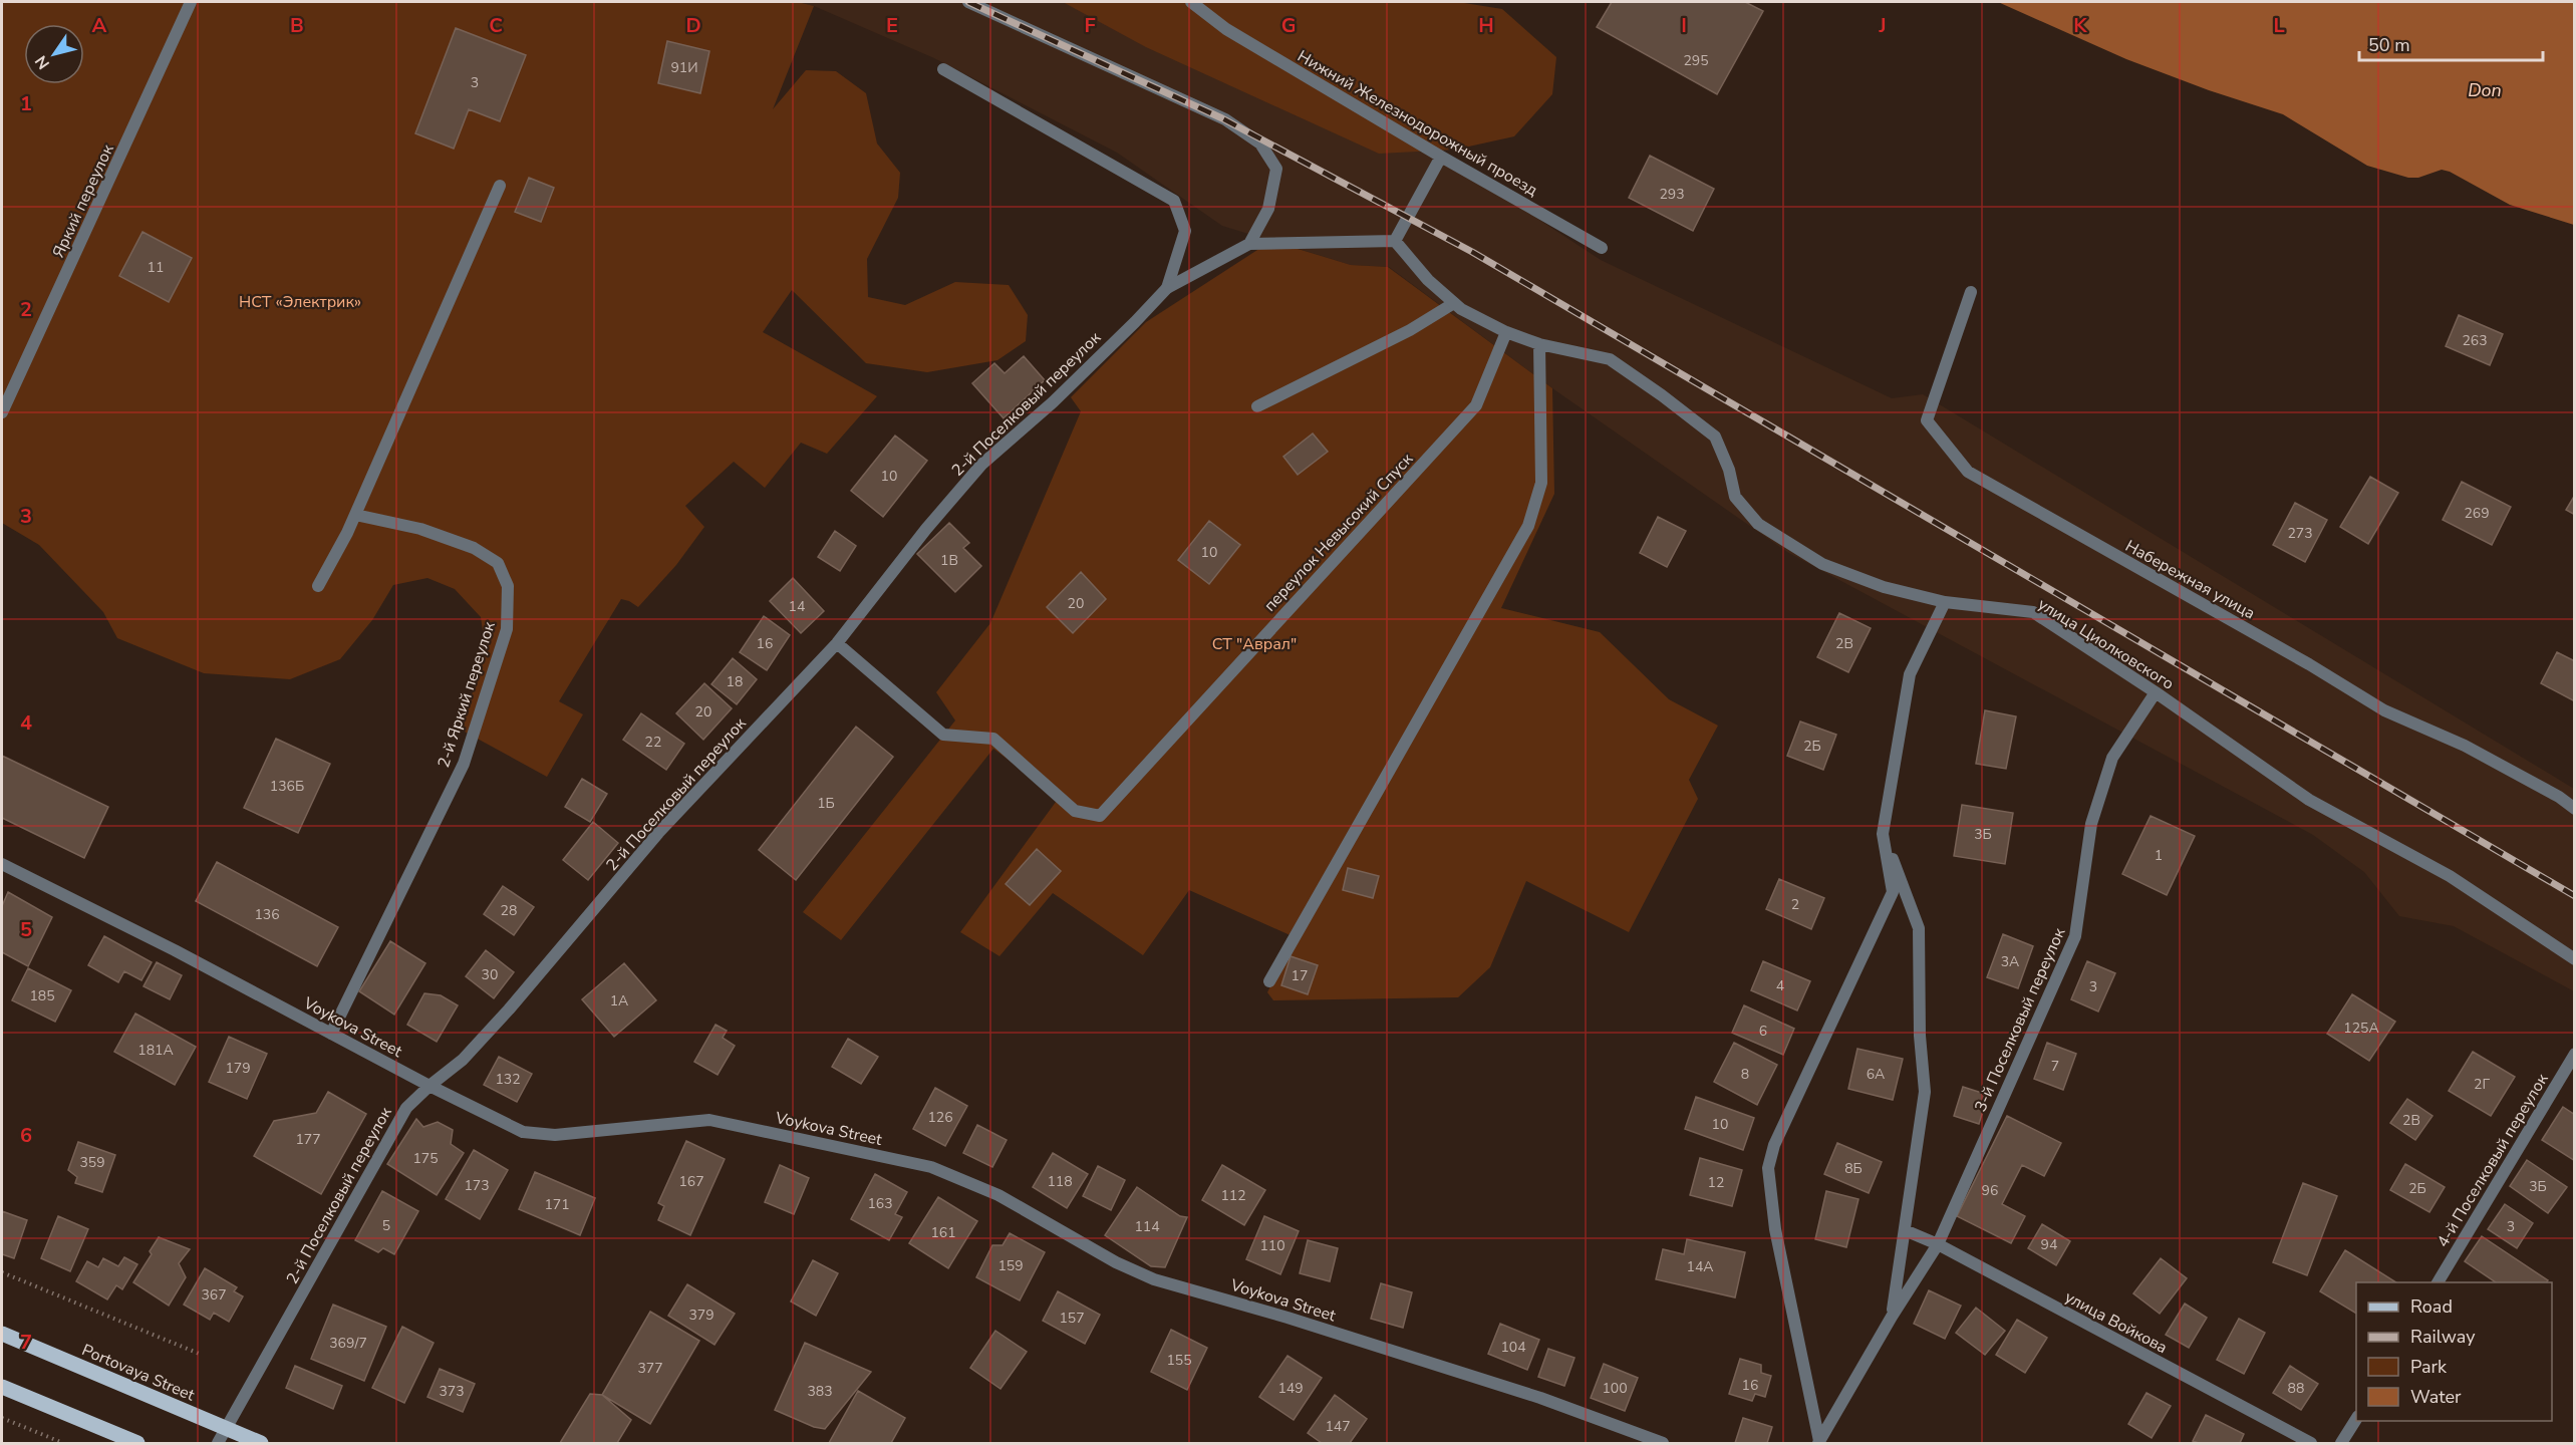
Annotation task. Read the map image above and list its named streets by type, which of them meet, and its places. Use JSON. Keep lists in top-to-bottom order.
{
  "streets": {
    "main road": ["Portovaya Street"],
    "street": [
      "Нижний Железнодорожный проезд",
      "Яркий переулок",
      "2-й Поселковый переулок",
      "переулок Невысокий Спуск",
      "Набережная улица",
      "улица Циолковского",
      "2-й Яркий переулок",
      "3-й Поселковый переулок",
      "Voykova Street",
      "4-й Поселковый переулок",
      "улица Войкова"
    ]
  },
  "crossings": [
    ["2-й Поселковый переулок", "переулок Невысокий Спуск"],
    ["2-й Поселковый переулок", "Voykova Street"],
    ["2-й Поселковый переулок", "Portovaya Street"],
    ["переулок Невысокий Спуск", "улица Циолковского"],
    ["улица Циолковского", "3-й Поселковый переулок"],
    ["2-й Яркий переулок", "Voykova Street"],
    ["3-й Поселковый переулок", "улица Войкова"]
  ],
  "water": ["Don"],
  "parks": ["НСТ «Электрик»", "СТ \"Аврал\""],
  "house_numbers": [
    "295",
    "91И",
    "3",
    "293",
    "11",
    "263",
    "10",
    "269",
    "273",
    "10",
    "1В",
    "20",
    "14",
    "16",
    "2В",
    "18",
    "20",
    "22",
    "2Б",
    "136Б",
    "1Б",
    "3Б",
    "1",
    "2",
    "28",
    "136",
    "3А",
    "30",
    "17",
    "4",
    "3",
    "185",
    "1А",
    "125А",
    "6",
    "181А",
    "7",
    "179",
    "8",
    "6А",
    "132",
    "2Г",
    "126",
    "2В",
    "10",
    "177",
    "175",
    "359",
    "8Б",
    "167",
    "118",
    "12",
    "173",
    "3Б",
    "2Б",
    "96",
    "112",
    "163",
    "171",
    "5",
    "114",
    "3",
    "161",
    "94",
    "110",
    "159",
    "14А",
    "367",
    "379",
    "157",
    "369/7",
    "104",
    "155",
    "377",
    "16",
    "149",
    "100",
    "88",
    "373",
    "383",
    "147"
  ],
  "legend": [
    "Road",
    "Railway",
    "Park",
    "Water"
  ],
  "scale_bar": "50 m",
  "north": "bottom left",
  "grid": {
    "columns": [
      "A",
      "B",
      "C",
      "D",
      "E",
      "F",
      "G",
      "H",
      "I",
      "J",
      "K",
      "L"
    ],
    "rows": [
      "1",
      "2",
      "3",
      "4",
      "5",
      "6",
      "7"
    ]
  }
}
